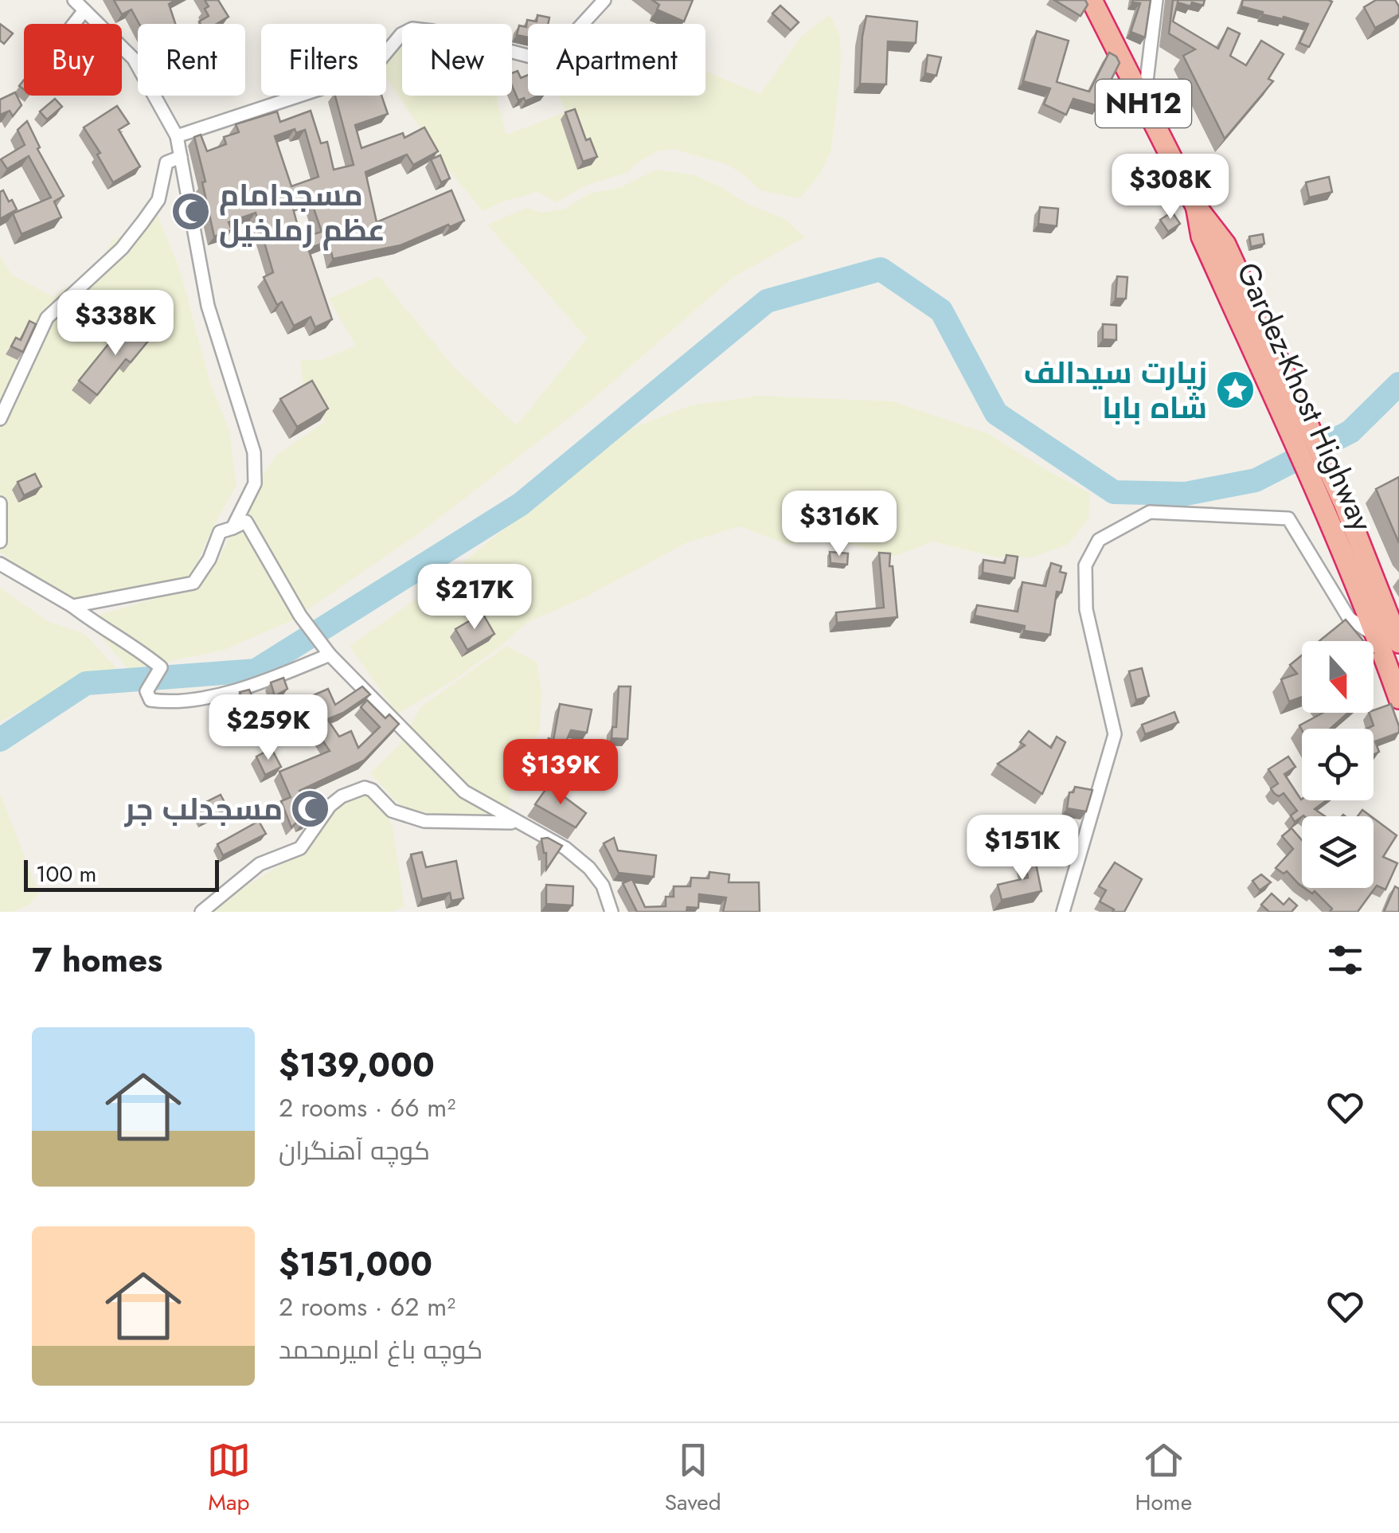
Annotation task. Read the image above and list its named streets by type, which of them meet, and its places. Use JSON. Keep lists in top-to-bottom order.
{
  "streets": {
    "highway": ["NH12", "Gardez-Khost Highway"]
  },
  "places": {
    "mosque": ["مسجدامام عظم رملخیل", "مسجدلب جر"],
    "place": ["زیارت سیدالف شاه بابا"]
  },
  "scale_bar": "100 m",
  "north": "bottom",
  "page": {
    "chip": [
      "Buy",
      "Rent",
      "Filters",
      "New",
      "Apartment"
    ],
    "price": [
      "$308K",
      "$338K",
      "$316K",
      "$217K",
      "$259K",
      "$139K",
      "$151K"
    ],
    "scale": "100 m",
    "heading": "7 homes",
    "list": [
      {
        "name": "$139,000",
        "note": "2 rooms · 66 m² · کوچه آهنگران"
      },
      {
        "name": "$151,000",
        "note": "2 rooms · 62 m² · کوچه باغ امیرمحمد"
      }
    ],
    "tabs": ["Map", "Saved", "Home"]
  }
}
